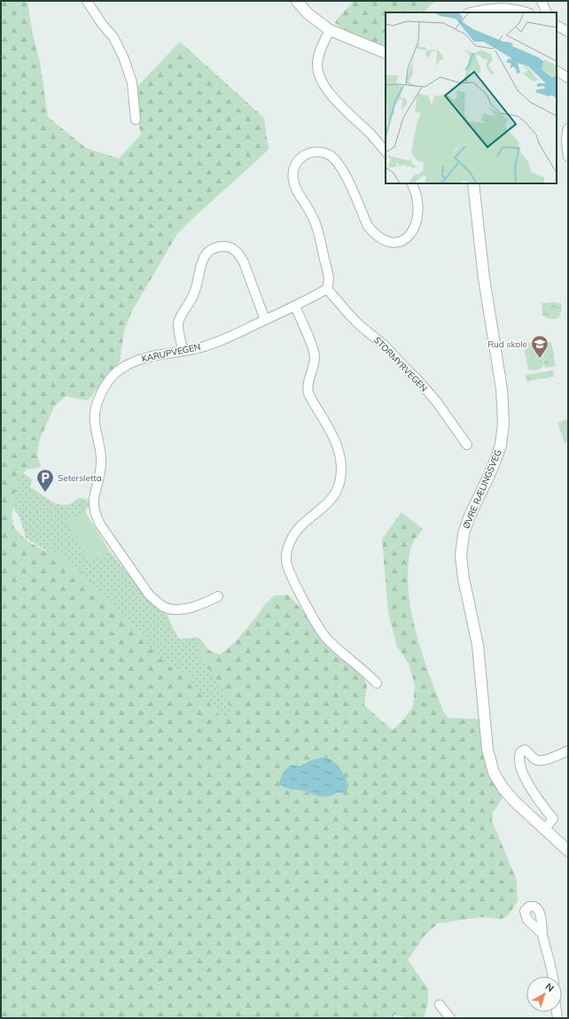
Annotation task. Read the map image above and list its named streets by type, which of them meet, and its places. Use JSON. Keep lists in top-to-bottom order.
{
  "streets": {
    "main road": ["ØVRE RÆLINGSVEG"],
    "street": ["KARUPVEGEN", "STORMYRVEGEN"]
  },
  "crossings": [
    ["KARUPVEGEN", "STORMYRVEGEN"]
  ],
  "places": {
    "school or university": ["Rud skole"],
    "parking": ["Setersletta"]
  },
  "north": "top right"
}
